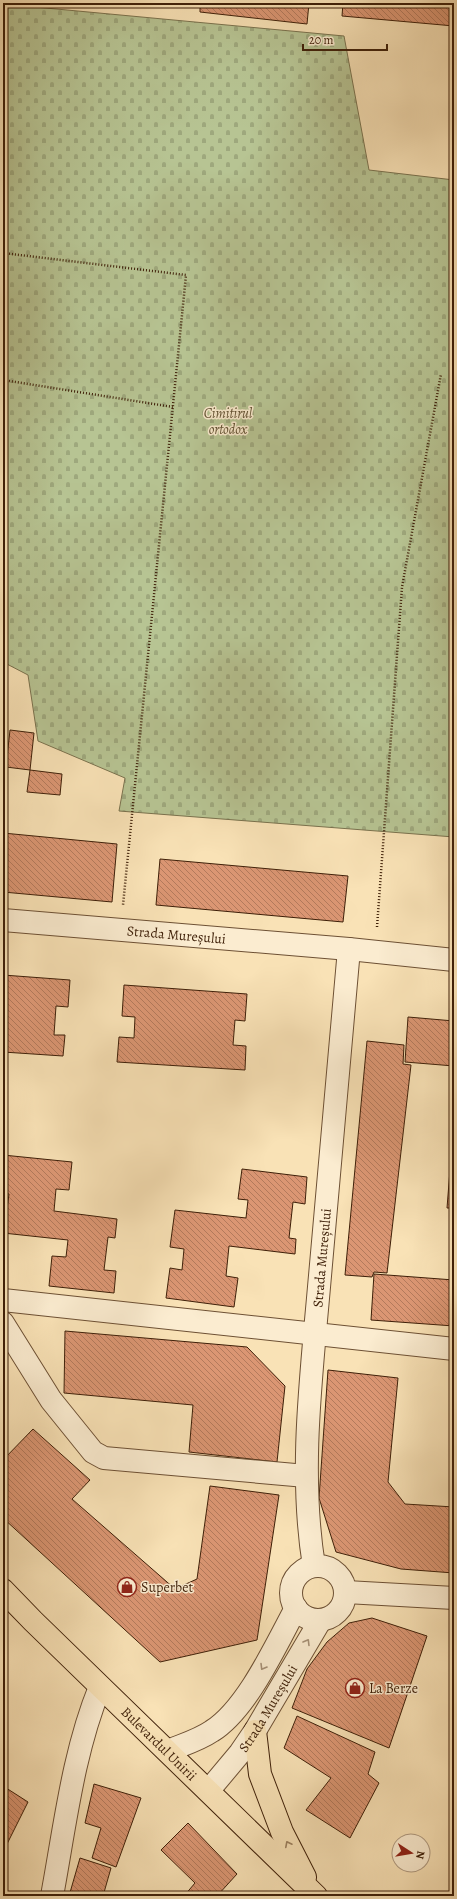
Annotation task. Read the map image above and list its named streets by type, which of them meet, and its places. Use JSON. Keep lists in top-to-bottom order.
{
  "streets": {
    "main road": ["Bulevardul Unirii"],
    "street": ["Strada Mureșului"]
  },
  "crossings": [
    ["Strada Mureșului", "Bulevardul Unirii"]
  ],
  "parks": ["Cimitirul ortodox"],
  "places": {
    "shop": ["Superbet", "La Berze"]
  },
  "scale_bar": "20 m",
  "north": "right"
}
